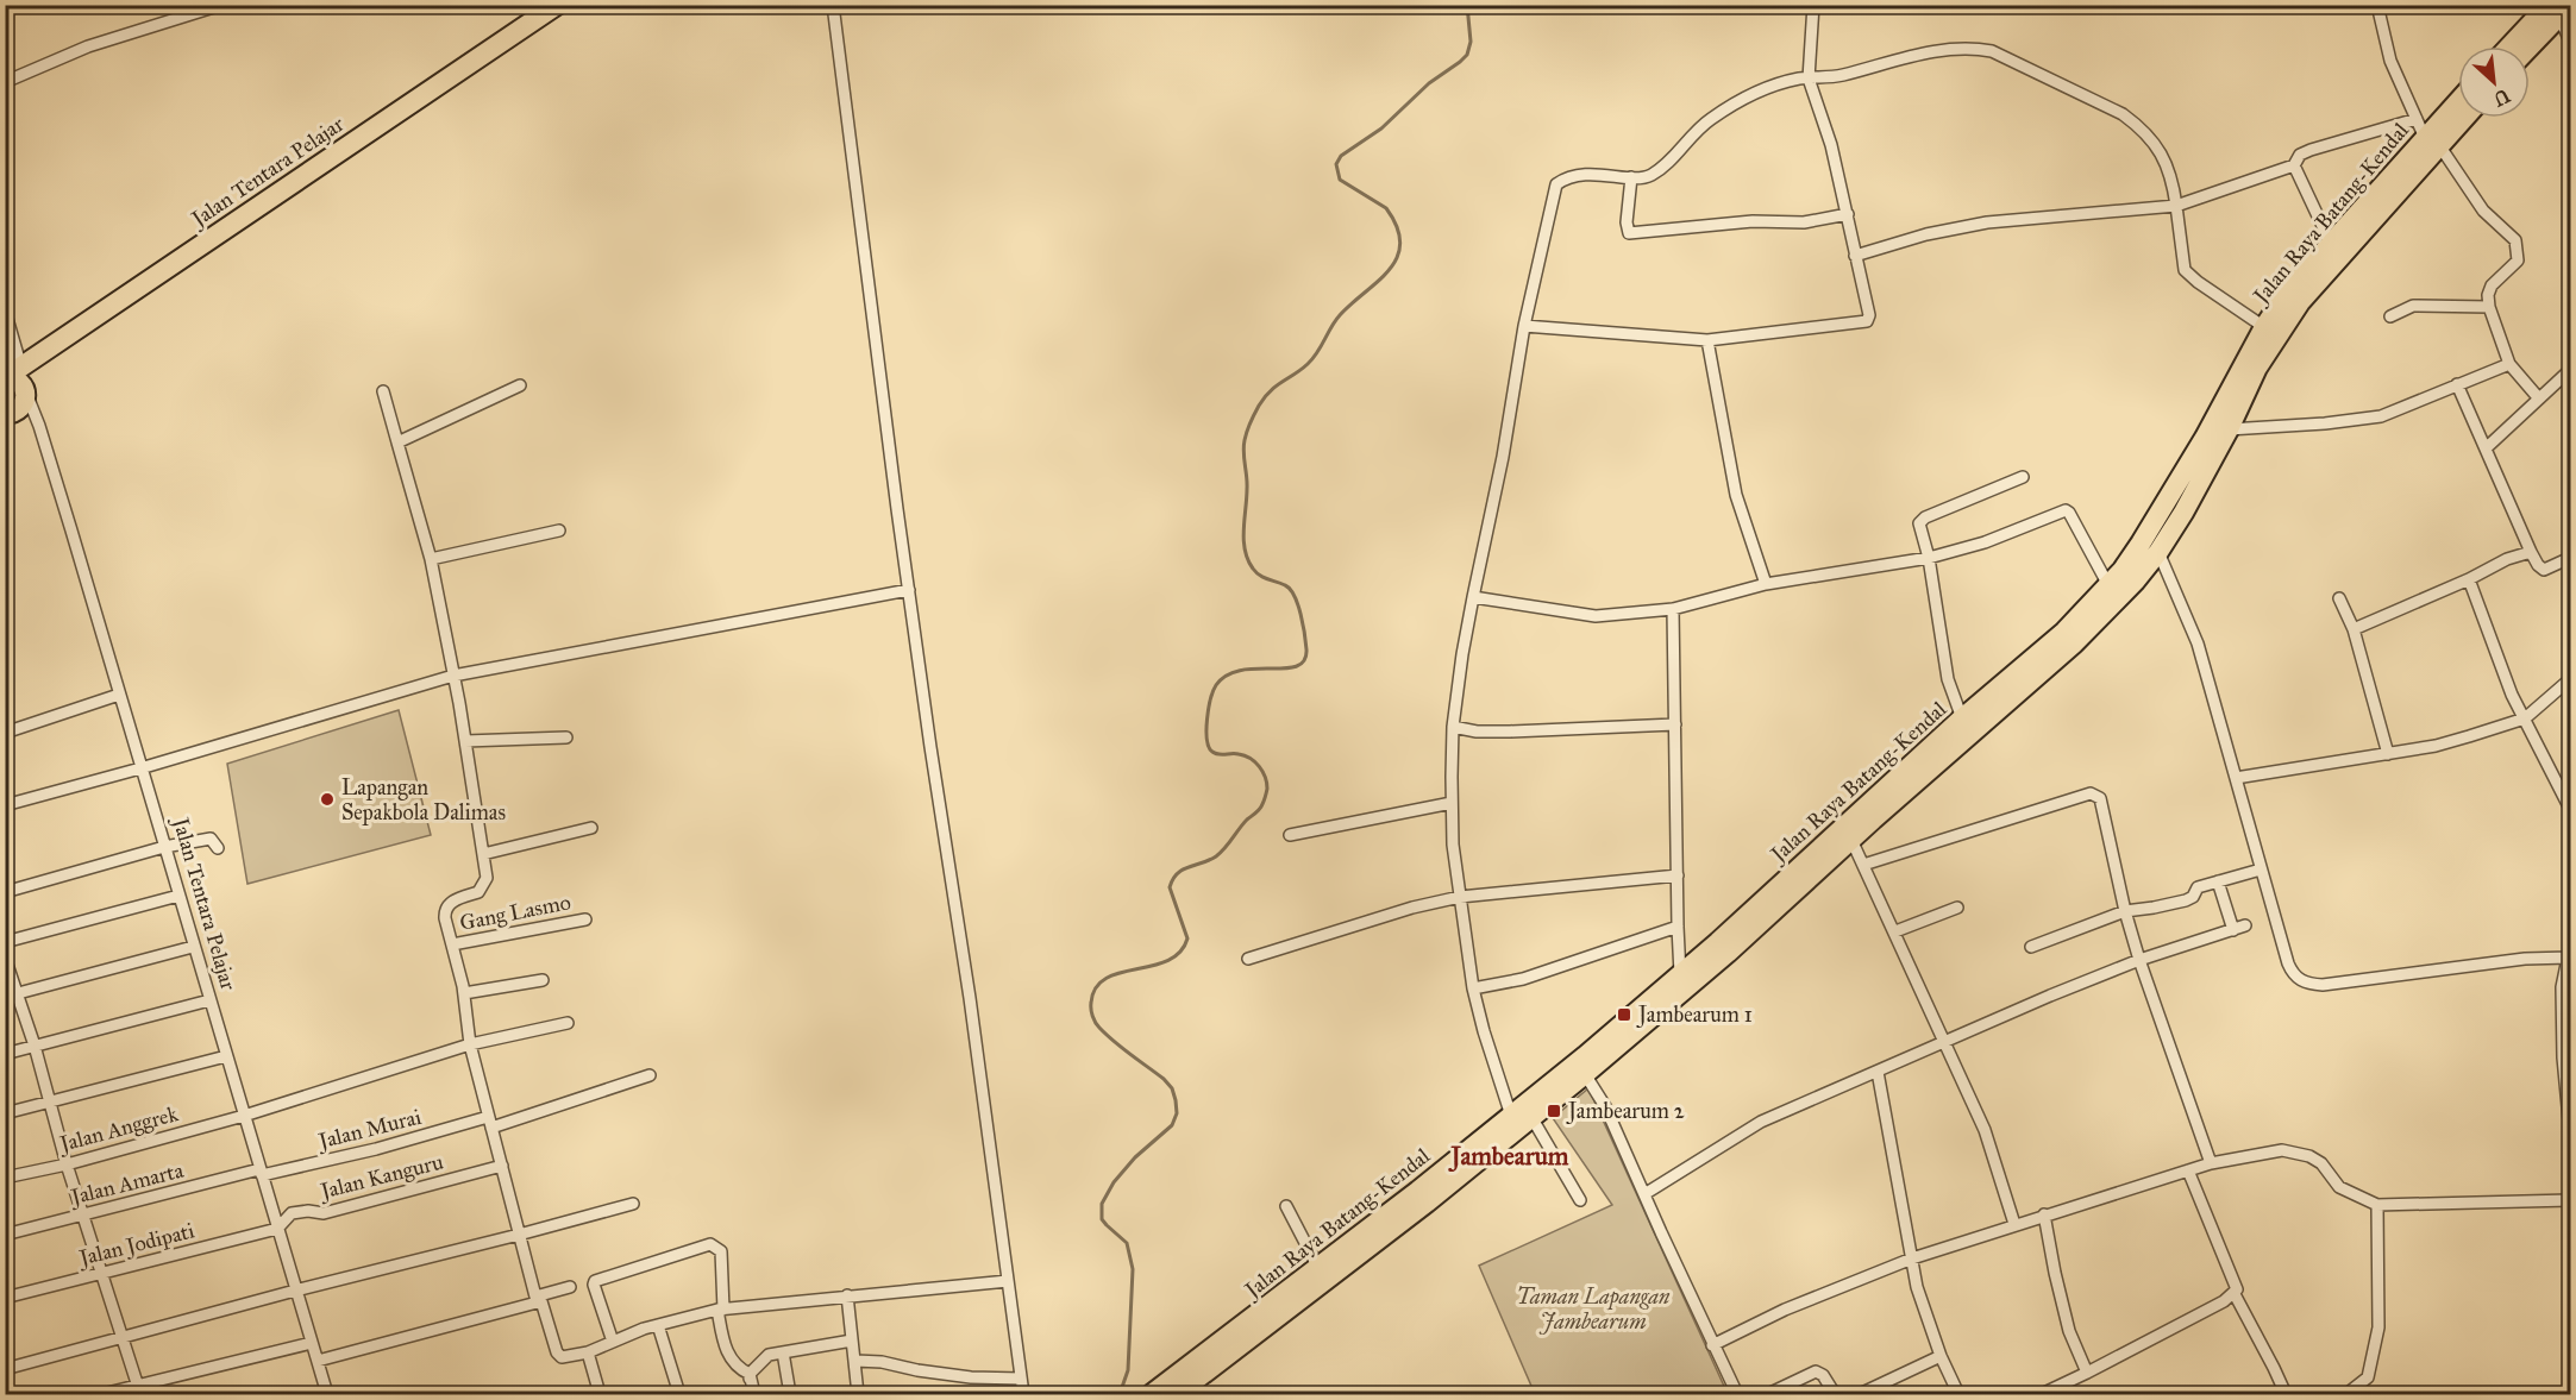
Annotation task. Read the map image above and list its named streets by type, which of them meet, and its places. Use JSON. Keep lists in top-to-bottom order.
{
  "streets": {
    "highway": ["Jalan Tentara Pelajar", "Jalan Raya Batang-Kendal"],
    "street": [
      "Gang Lasmo",
      "Jalan Anggrek",
      "Jalan Murai",
      "Jalan Kanguru",
      "Jalan Amarta",
      "Jalan Jodipati"
    ]
  },
  "crossings": [
    ["Jalan Tentara Pelajar", "Jalan Anggrek"],
    ["Jalan Tentara Pelajar", "Jalan Murai"],
    ["Jalan Tentara Pelajar", "Jalan Kanguru"],
    ["Jalan Tentara Pelajar", "Jalan Amarta"],
    ["Jalan Tentara Pelajar", "Jalan Jodipati"],
    ["Jalan Murai", "Jalan Amarta"],
    ["Jalan Kanguru", "Jalan Jodipati"]
  ],
  "districts": ["Jambearum"],
  "parks": ["Taman Lapangan Jambearum"],
  "places": {
    "other": ["Lapangan Sepakbola Dalimas"],
    "transit": ["Jambearum 1", "Jambearum 2"]
  },
  "north": "bottom right"
}
